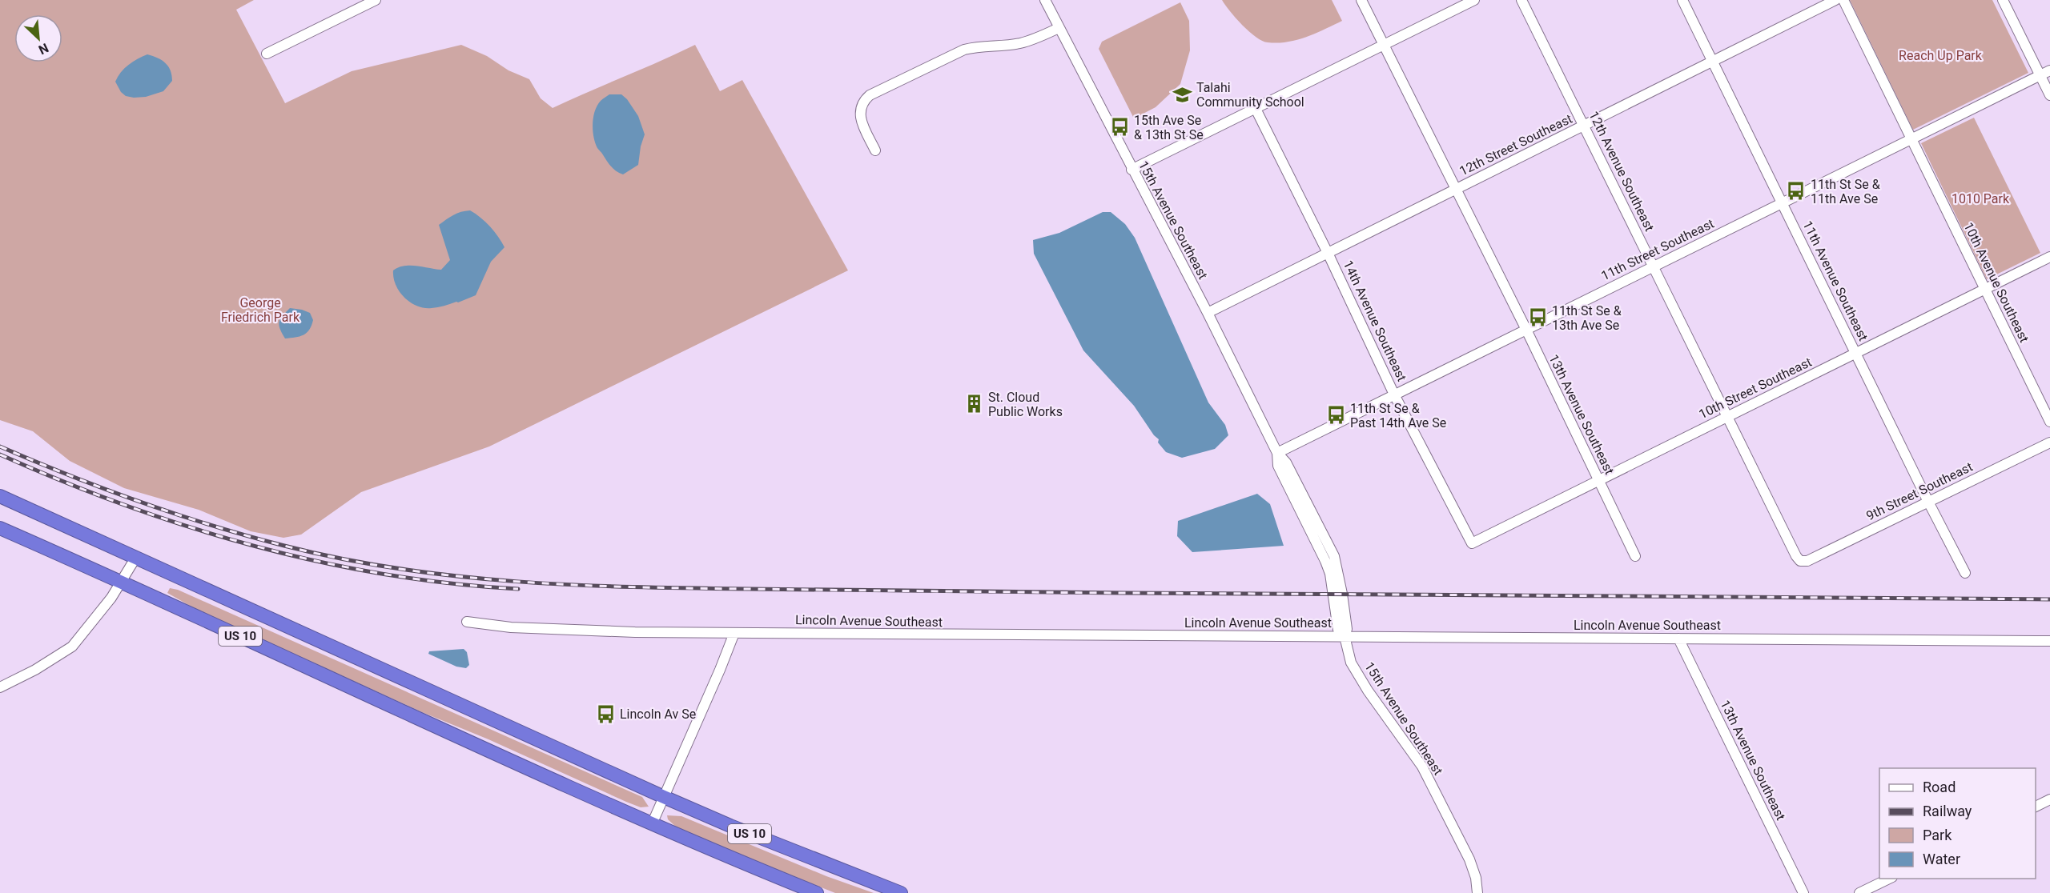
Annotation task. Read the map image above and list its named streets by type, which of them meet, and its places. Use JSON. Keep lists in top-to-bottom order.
{
  "streets": {
    "highway": ["US 10"],
    "street": [
      "12th Street Southeast",
      "12th Avenue Southeast",
      "15th Avenue Southeast",
      "11th Street Southeast",
      "11th Avenue Southeast",
      "10th Avenue Southeast",
      "14th Avenue Southeast",
      "10th Street Southeast",
      "13th Avenue Southeast",
      "9th Street Southeast",
      "Lincoln Avenue Southeast"
    ]
  },
  "crossings": [
    ["12th Street Southeast", "12th Avenue Southeast"],
    ["12th Street Southeast", "15th Avenue Southeast"],
    ["12th Street Southeast", "11th Avenue Southeast"],
    ["12th Street Southeast", "14th Avenue Southeast"],
    ["12th Street Southeast", "13th Avenue Southeast"],
    ["12th Avenue Southeast", "11th Street Southeast"],
    ["12th Avenue Southeast", "10th Street Southeast"],
    ["12th Avenue Southeast", "9th Street Southeast"],
    ["15th Avenue Southeast", "11th Street Southeast"],
    ["15th Avenue Southeast", "Lincoln Avenue Southeast"],
    ["11th Street Southeast", "11th Avenue Southeast"],
    ["11th Street Southeast", "10th Avenue Southeast"],
    ["11th Street Southeast", "14th Avenue Southeast"],
    ["11th Street Southeast", "13th Avenue Southeast"],
    ["11th Avenue Southeast", "10th Street Southeast"],
    ["11th Avenue Southeast", "9th Street Southeast"],
    ["10th Avenue Southeast", "10th Street Southeast"],
    ["14th Avenue Southeast", "10th Street Southeast"],
    ["10th Street Southeast", "13th Avenue Southeast"],
    ["13th Avenue Southeast", "Lincoln Avenue Southeast"]
  ],
  "parks": ["Reach Up Park", "1010 Park", "George Friedrich Park"],
  "places": {
    "school or university": ["Talahi Community School"],
    "bus stop": [
      "15th Ave Se & 13th St Se",
      "11th St Se & 11th Ave Se",
      "11th St Se & 13th Ave Se",
      "11th St Se & Past 14th Ave Se",
      "Lincoln Av Se"
    ],
    "building": ["St. Cloud Public Works"]
  },
  "legend": [
    "Road",
    "Railway",
    "Park",
    "Water"
  ],
  "north": "bottom right"
}
